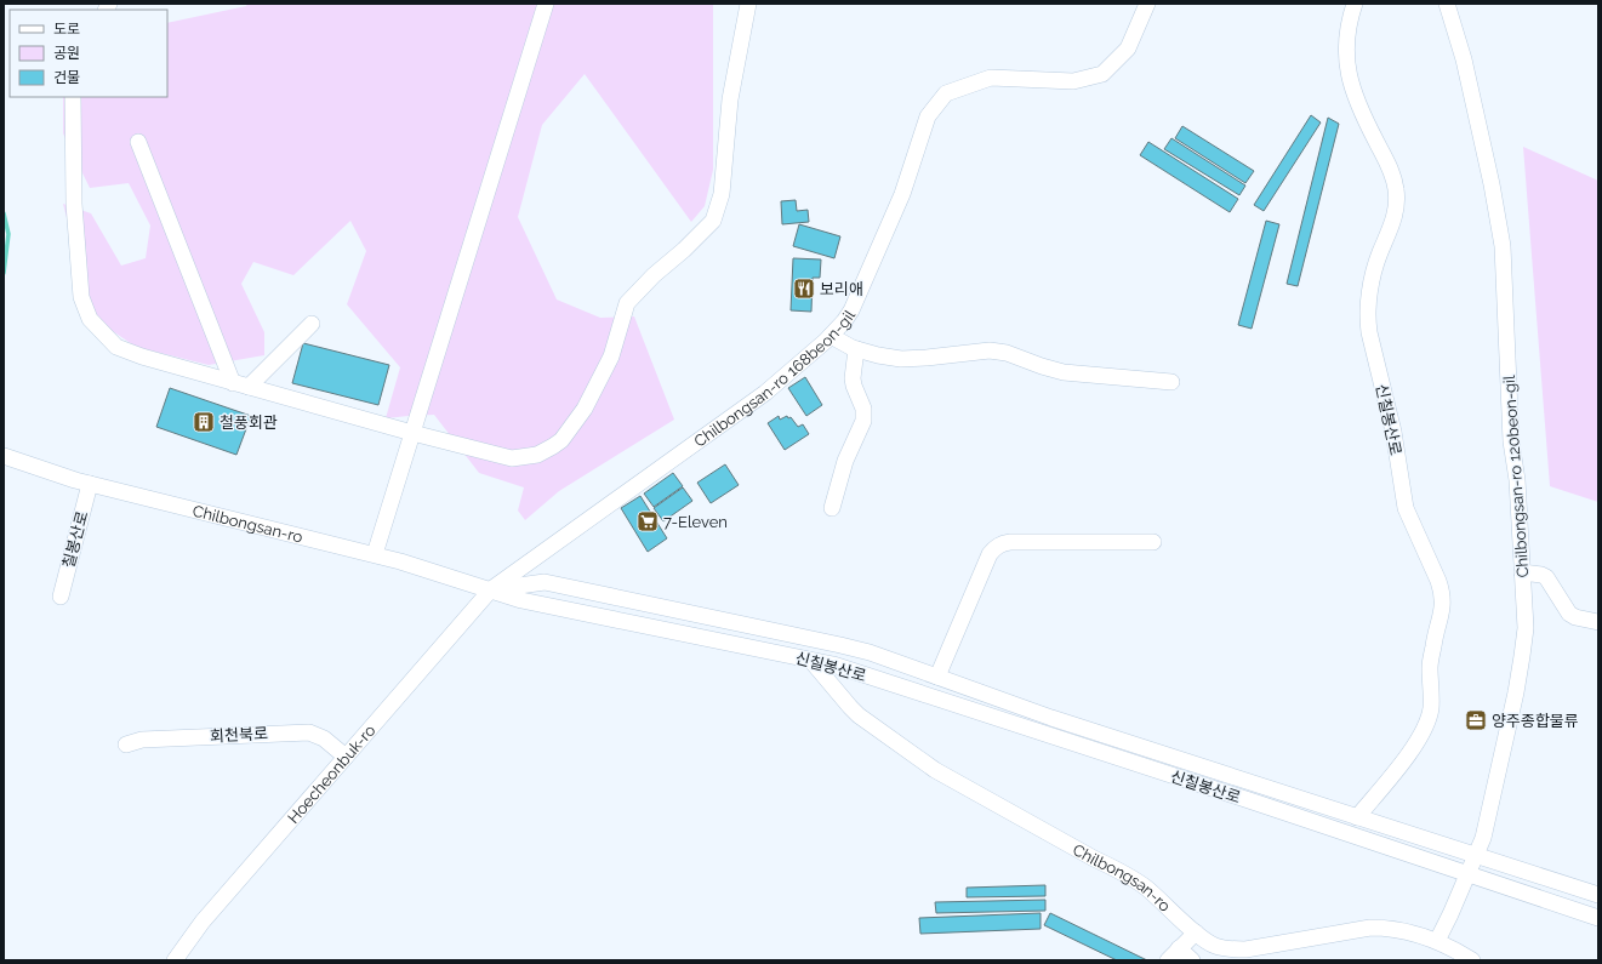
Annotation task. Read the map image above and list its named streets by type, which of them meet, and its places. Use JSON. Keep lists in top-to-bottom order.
{
  "streets": {
    "street": [
      "Chilbongsan-ro 168beon-gil",
      "신칠봉산로",
      "Chilbongsan-ro 120beon-gil",
      "Chilbongsan-ro",
      "칠봉산로",
      "회천북로",
      "Hoecheonbuk-ro"
    ]
  },
  "crossings": [
    ["Chilbongsan-ro 168beon-gil", "신칠봉산로"],
    ["Chilbongsan-ro 168beon-gil", "Chilbongsan-ro"],
    ["Chilbongsan-ro 168beon-gil", "Hoecheonbuk-ro"],
    ["신칠봉산로", "Chilbongsan-ro 120beon-gil"],
    ["신칠봉산로", "Chilbongsan-ro"],
    ["신칠봉산로", "Hoecheonbuk-ro"],
    ["Chilbongsan-ro 120beon-gil", "Chilbongsan-ro"],
    ["Chilbongsan-ro", "칠봉산로"],
    ["Chilbongsan-ro", "Hoecheonbuk-ro"],
    ["회천북로", "Hoecheonbuk-ro"]
  ],
  "places": {
    "restaurant": ["보리애"],
    "building": ["철풍회관"],
    "supermarket": ["7-Eleven"],
    "office": ["양주종합물류"]
  },
  "legend": ["도로", "공원", "건물"]
}
